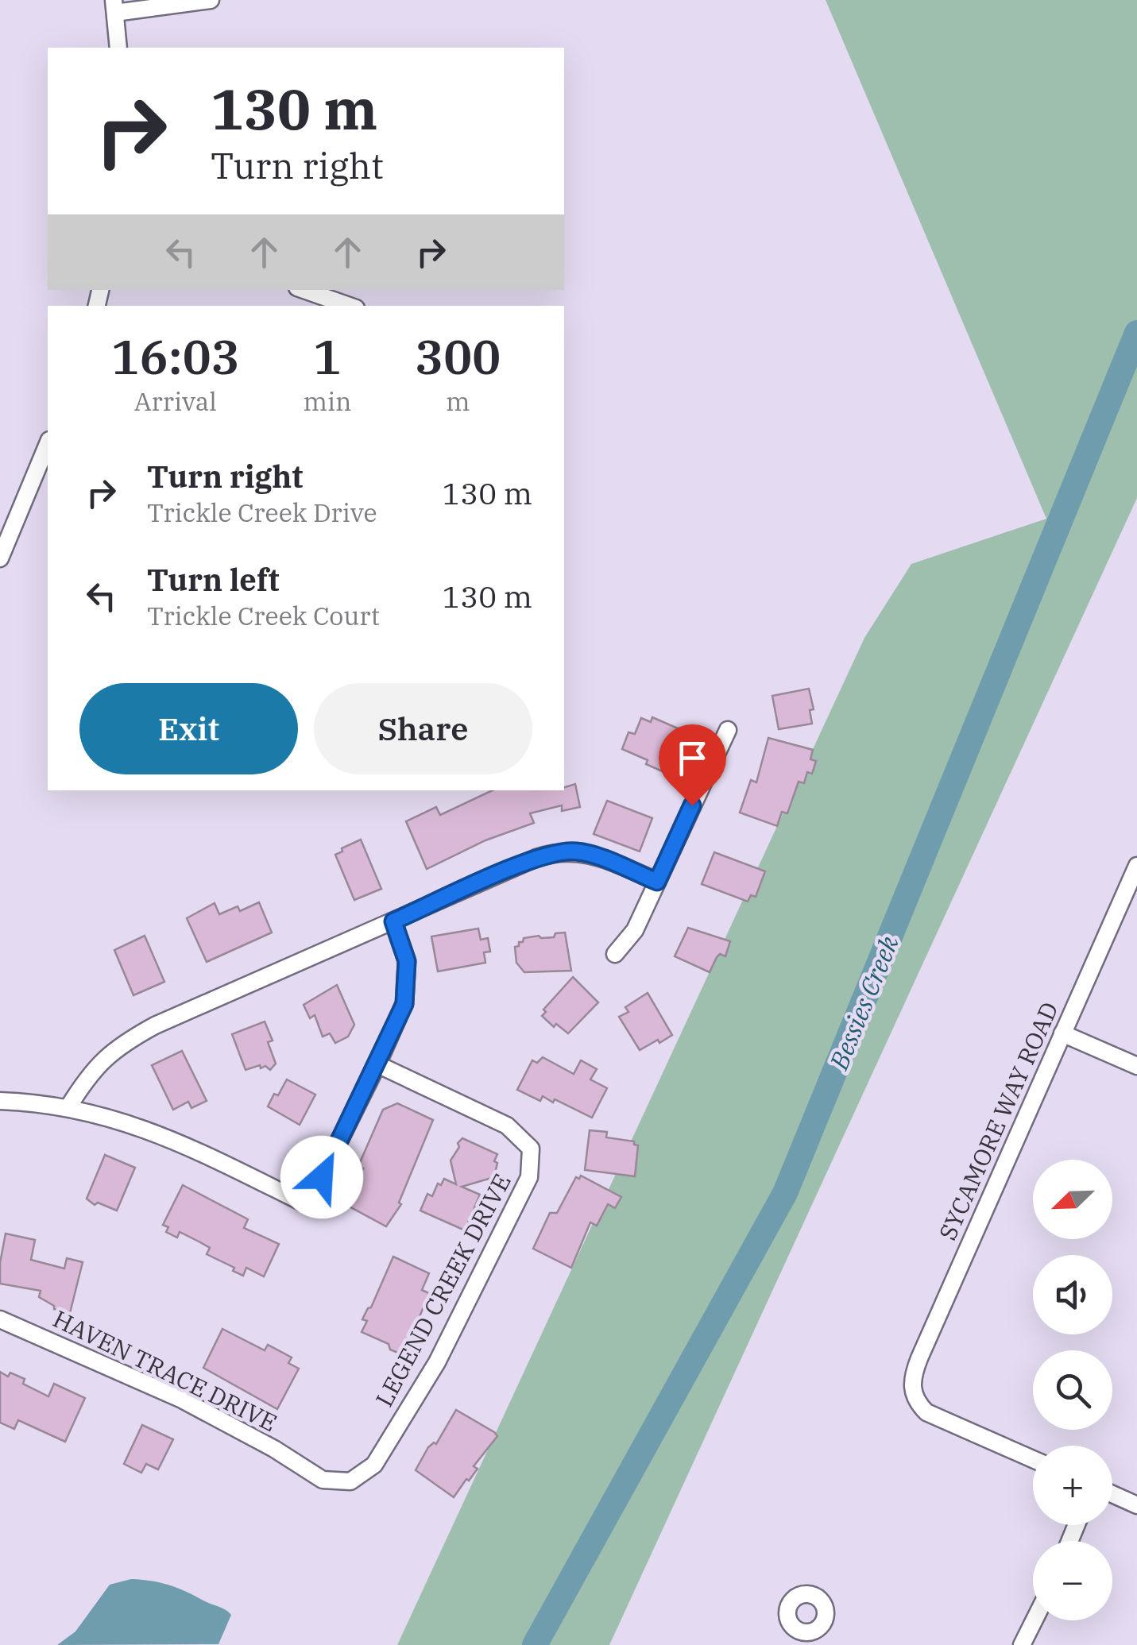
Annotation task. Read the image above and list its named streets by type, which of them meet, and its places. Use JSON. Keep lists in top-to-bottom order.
{
  "streets": {
    "street": ["SYCAMORE WAY ROAD", "LEGEND CREEK DRIVE", "HAVEN TRACE DRIVE"]
  },
  "crossings": [
    ["LEGEND CREEK DRIVE", "HAVEN TRACE DRIVE"]
  ],
  "water": ["Bessies Creek"],
  "north": "bottom left",
  "page": {
    "turn": ["130 m", "Turn right"],
    "eta": [
      "16:03",
      "Arrival",
      "1",
      "min",
      "300",
      "m"
    ],
    "list": [
      {
        "name": "Turn right",
        "note": "Trickle Creek Drive",
        "value": "130 m"
      },
      {
        "name": "Turn left",
        "note": "Trickle Creek Court",
        "value": "130 m"
      }
    ],
    "buttons": ["Exit", "Share"],
    "map_buttons": ["+", "−"]
  }
}
